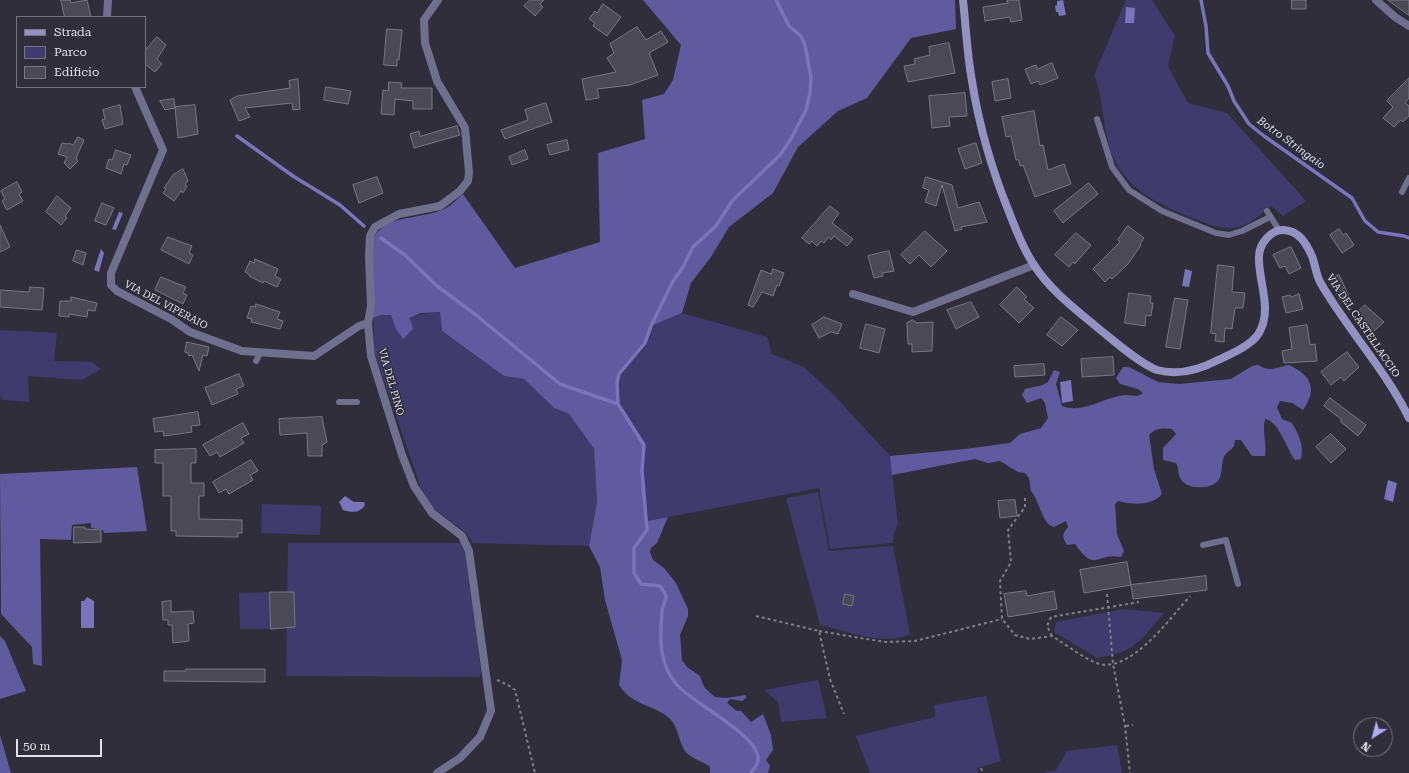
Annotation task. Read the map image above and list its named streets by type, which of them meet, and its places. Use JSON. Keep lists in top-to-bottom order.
{
  "streets": {
    "street": ["VIA DEL VIPERAIO", "VIA DEL CASTELLACCIO", "VIA DEL PINO"]
  },
  "crossings": [
    ["VIA DEL VIPERAIO", "VIA DEL PINO"]
  ],
  "water": ["Botro Stringaio"],
  "legend": ["Strada", "Parco", "Edificio"],
  "scale_bar": "50 m",
  "north": "bottom left"
}
